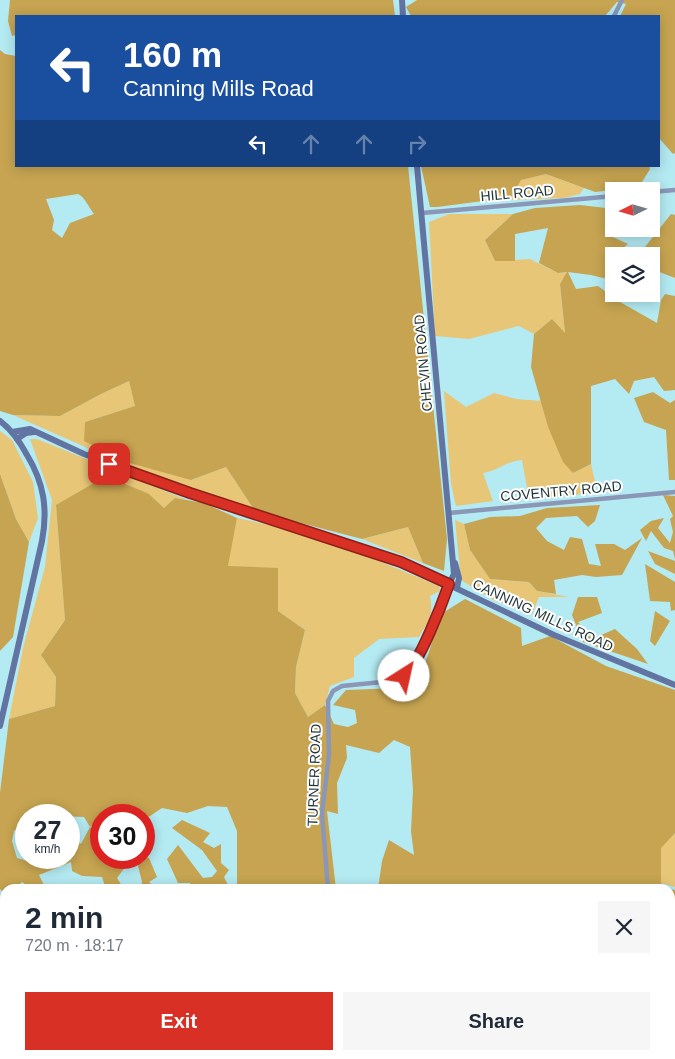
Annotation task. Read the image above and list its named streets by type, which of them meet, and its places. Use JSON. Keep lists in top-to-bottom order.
{
  "streets": {
    "main road": ["CHEVIN ROAD", "CANNING MILLS ROAD"],
    "street": ["HILL ROAD", "COVENTRY ROAD", "TURNER ROAD"]
  },
  "crossings": [
    ["HILL ROAD", "CHEVIN ROAD"],
    ["CHEVIN ROAD", "COVENTRY ROAD"],
    ["CHEVIN ROAD", "CANNING MILLS ROAD"],
    ["CHEVIN ROAD", "TURNER ROAD"],
    ["CANNING MILLS ROAD", "TURNER ROAD"]
  ],
  "north": "left",
  "page": {
    "turn": ["160 m", "Canning Mills Road"],
    "speed": "27 km/h",
    "limit": "30",
    "heading": ["2 min", "720 m · 18:17"],
    "buttons": ["Exit", "Share"]
  }
}
